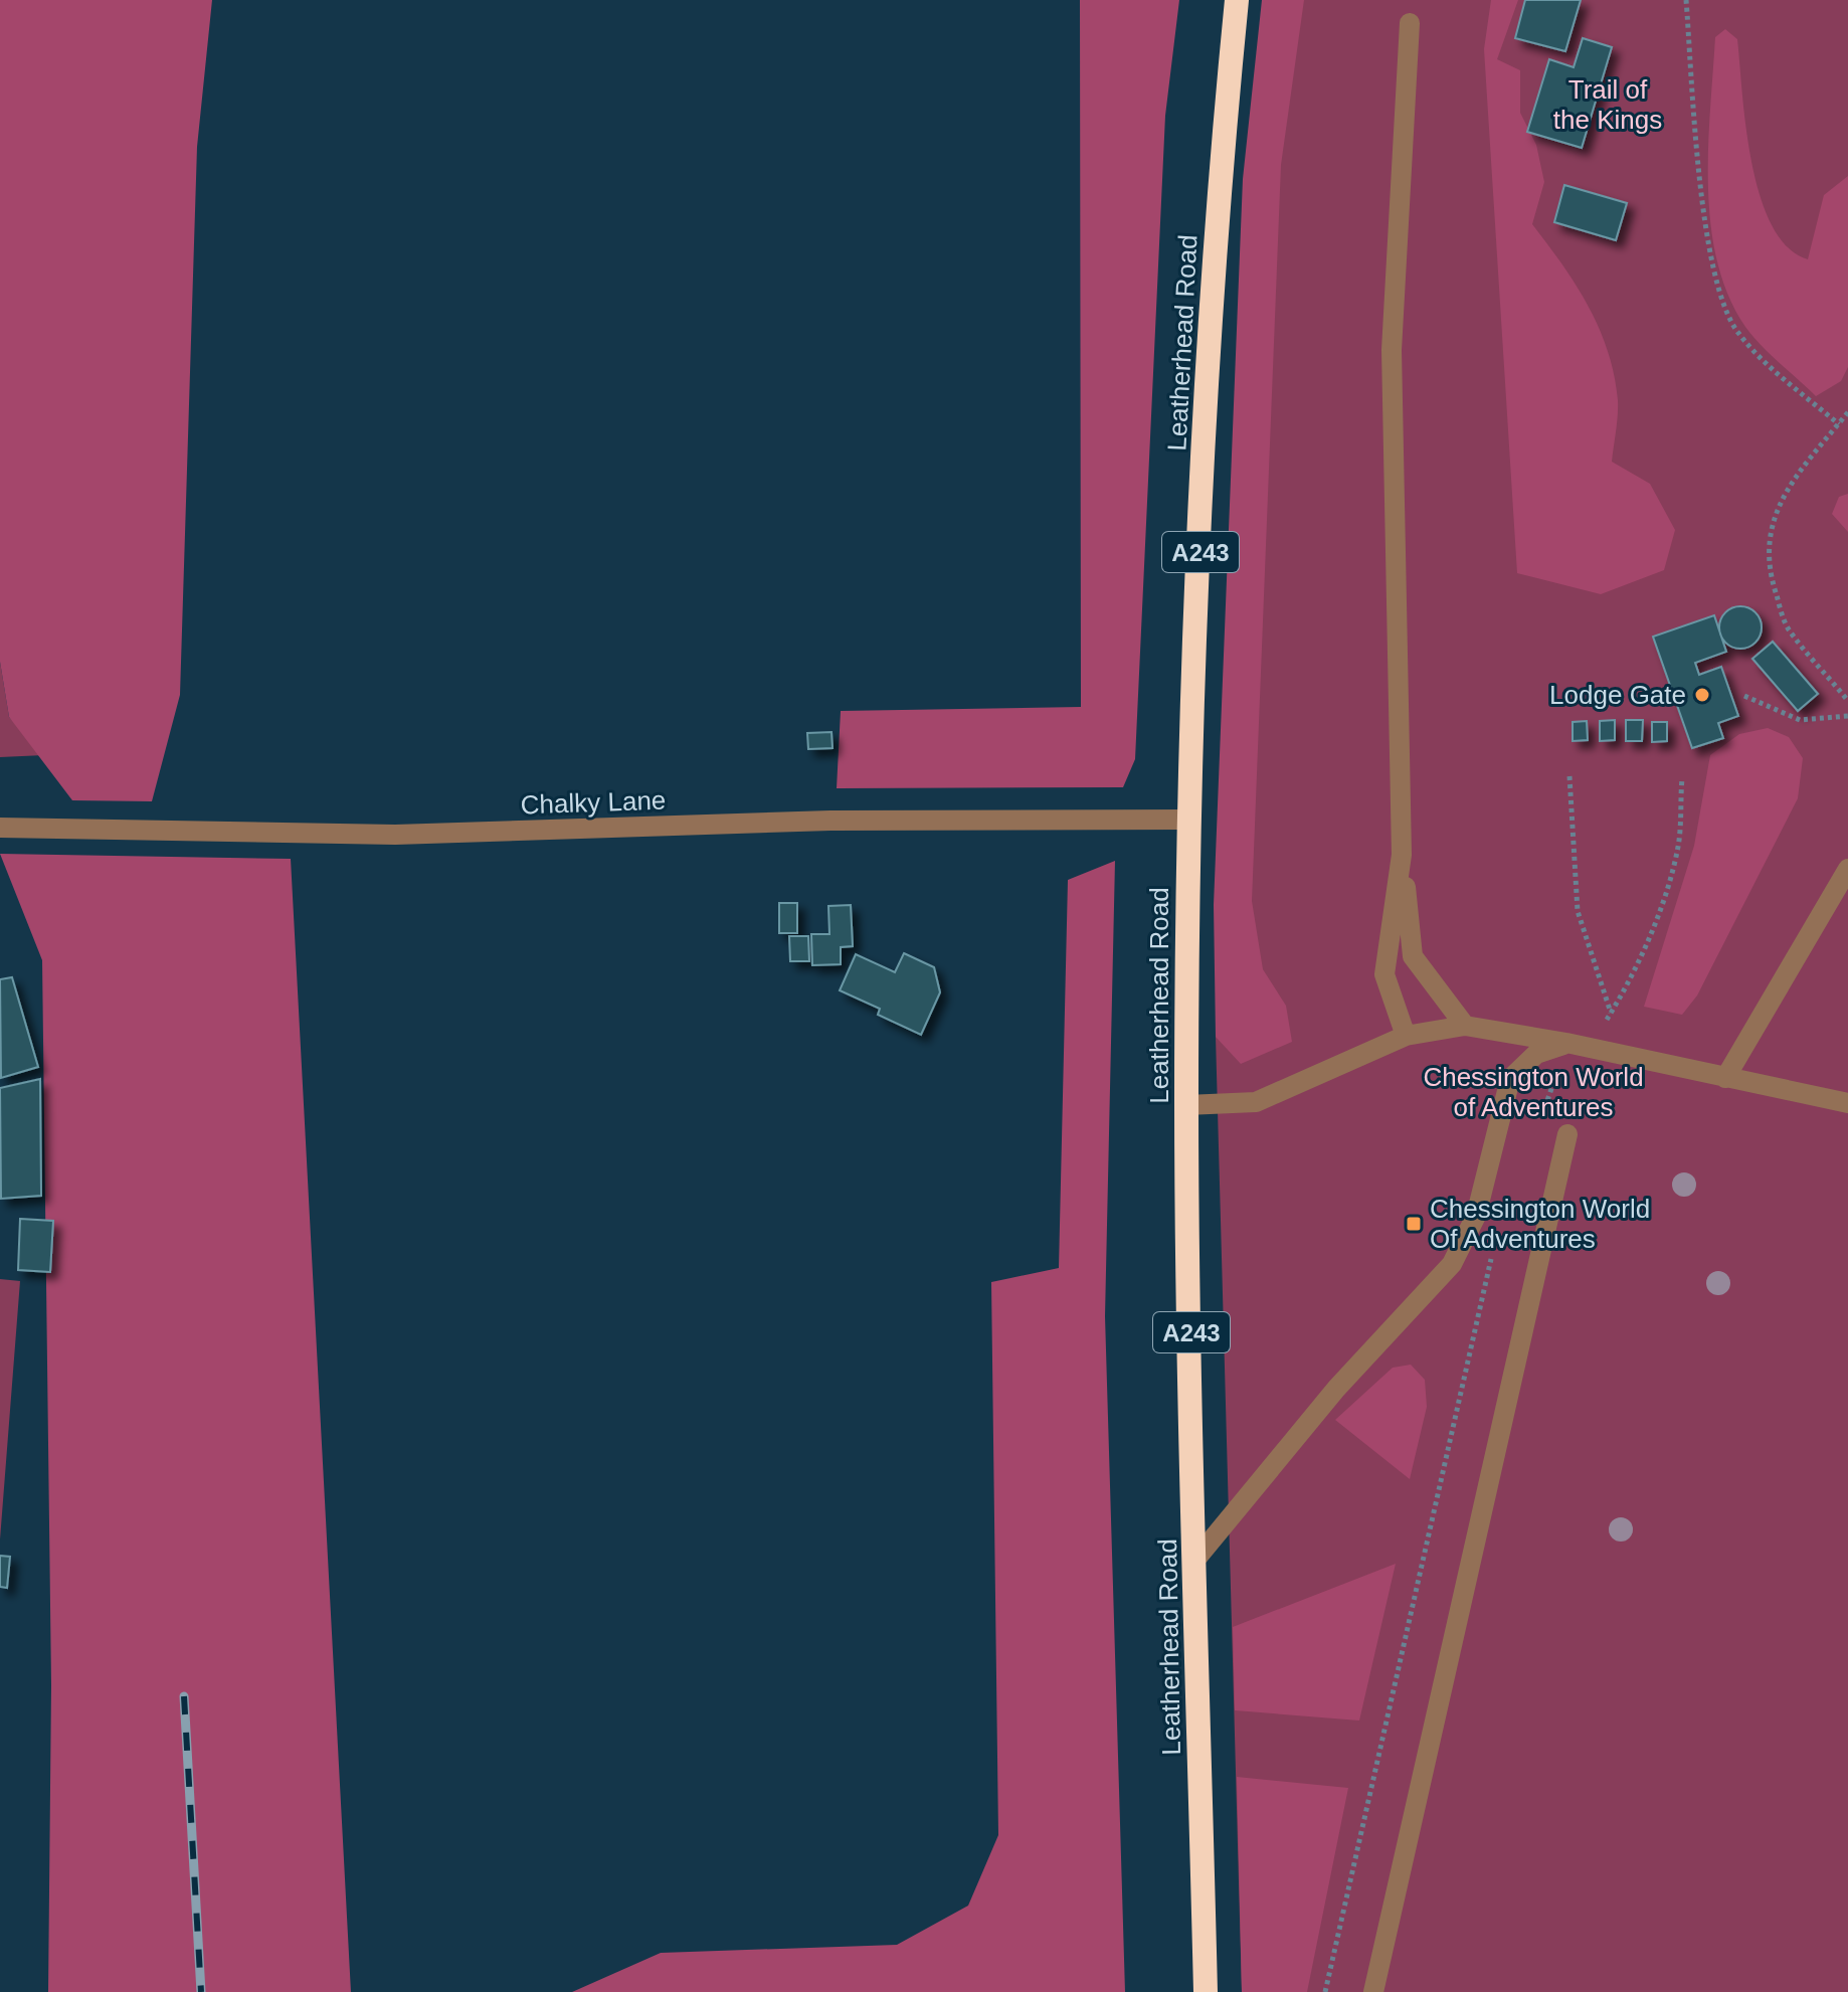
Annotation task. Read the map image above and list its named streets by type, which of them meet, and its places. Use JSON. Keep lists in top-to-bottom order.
{
  "streets": {
    "highway": ["Leatherhead Road", "A243"],
    "street": ["Chalky Lane"]
  },
  "crossings": [
    ["Leatherhead Road", "Chalky Lane"]
  ],
  "parks": ["Trail of the Kings", "Chessington World of Adventures"],
  "places": {
    "other": ["Lodge Gate"],
    "transit": ["Chessington World Of Adventures"]
  }
}
